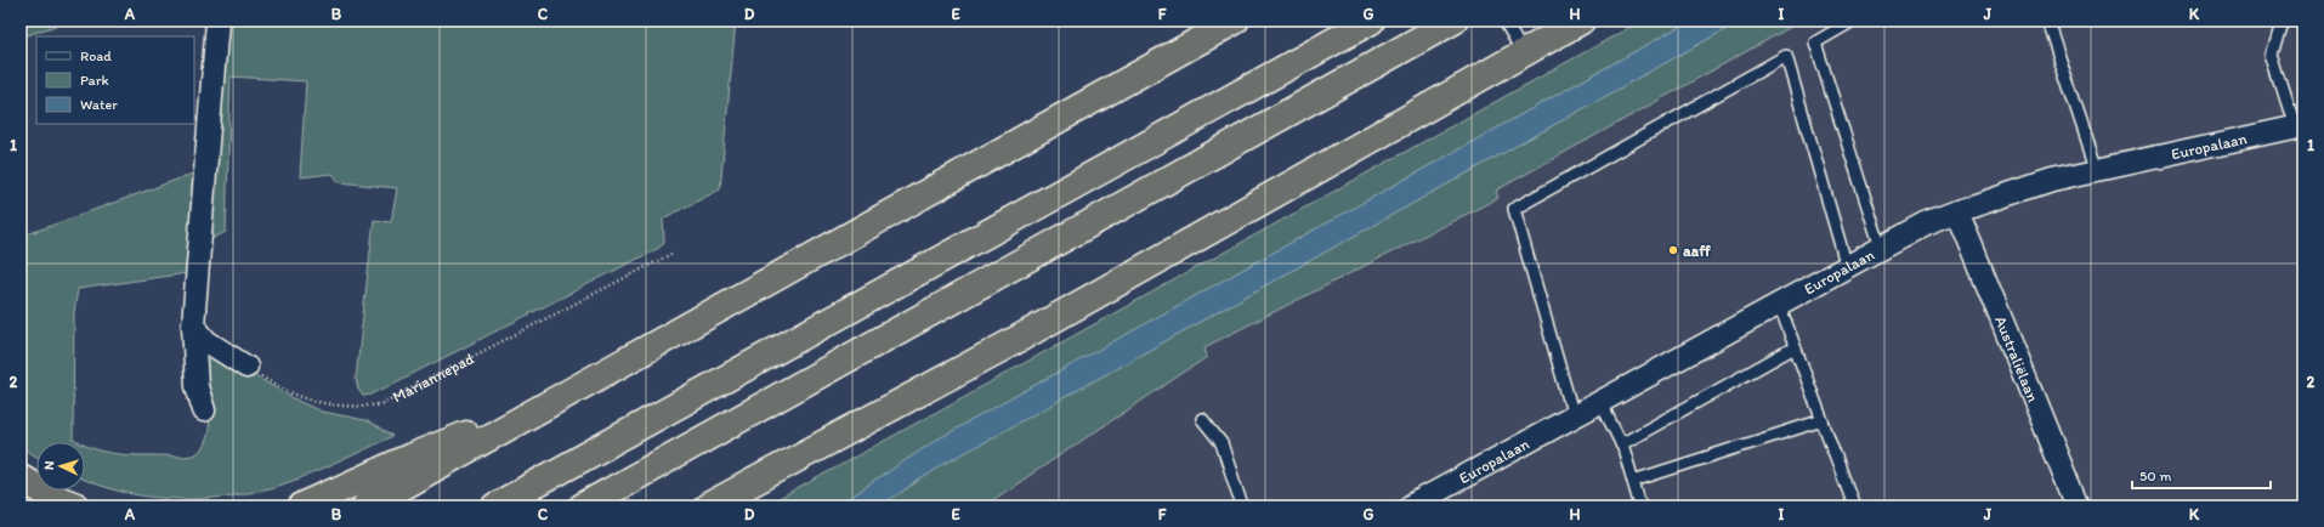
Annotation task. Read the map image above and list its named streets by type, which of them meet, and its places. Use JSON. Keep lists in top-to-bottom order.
{
  "streets": {
    "street": ["Europalaan", "Australiëlaan"],
    "path": ["Mariannepad"]
  },
  "crossings": [
    ["Europalaan", "Australiëlaan"]
  ],
  "places": ["aaff"],
  "legend": ["Road", "Park", "Water"],
  "scale_bar": "50 m",
  "north": "left",
  "grid": {
    "columns": [
      "A",
      "B",
      "C",
      "D",
      "E",
      "F",
      "G",
      "H",
      "I",
      "J",
      "K"
    ],
    "rows": ["1", "2"]
  }
}
